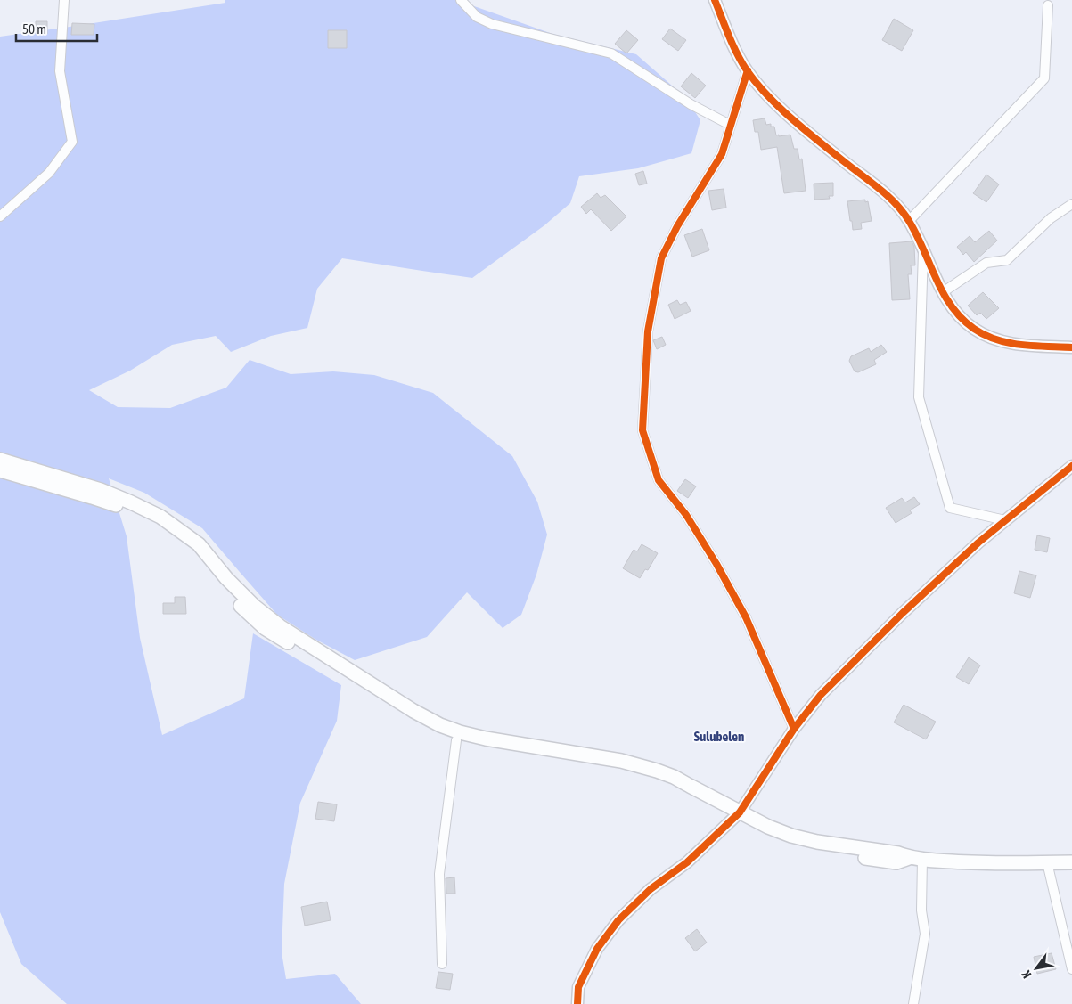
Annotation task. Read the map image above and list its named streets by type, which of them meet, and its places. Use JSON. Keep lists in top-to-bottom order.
{
  "districts": ["Sulubelen"],
  "scale_bar": "50 m",
  "north": "bottom left"
}
